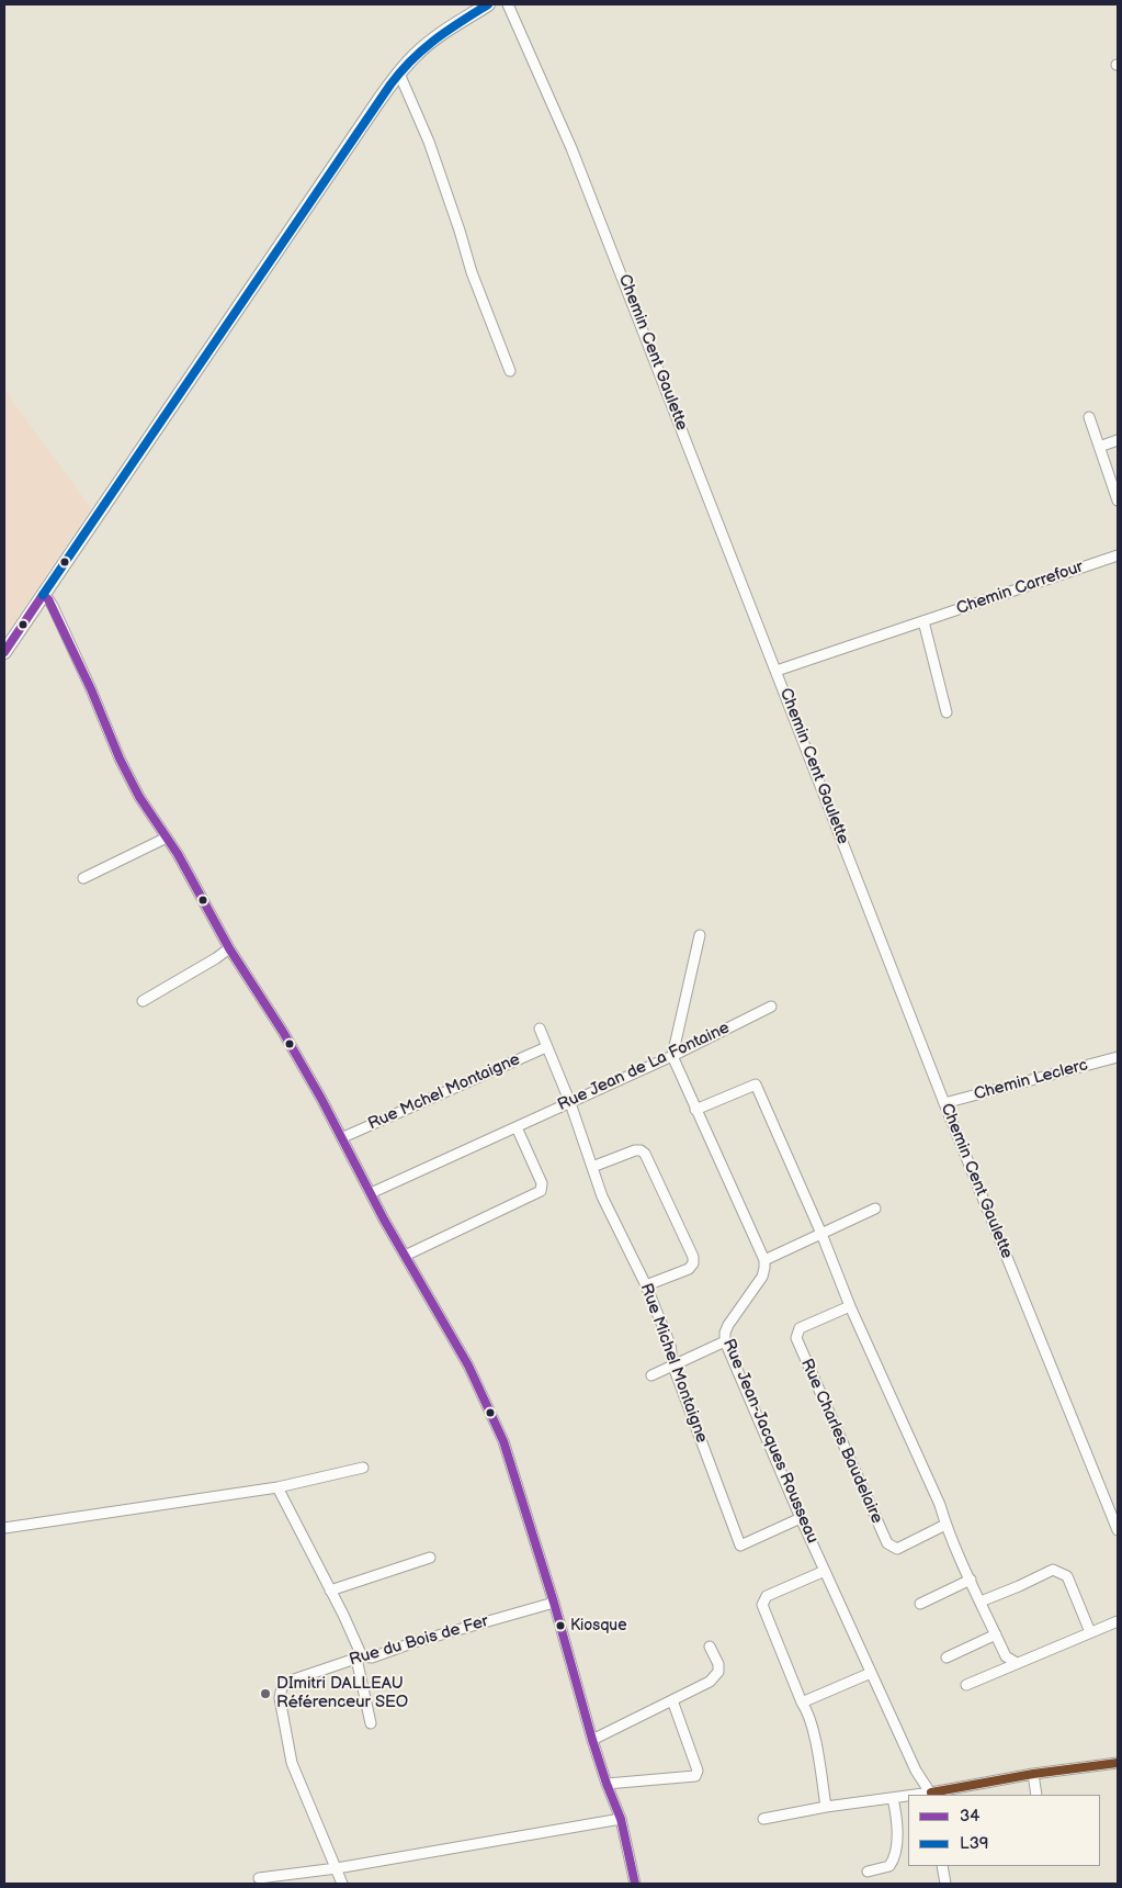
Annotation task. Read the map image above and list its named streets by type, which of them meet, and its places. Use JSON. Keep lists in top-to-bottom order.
{
  "streets": {
    "street": [
      "Chemin Cent Gaulette",
      "Chemin Carrefour",
      "Rue Jean de La Fontaine",
      "Chemin Leclerc",
      "Rue Mchel Montaigne",
      "Rue Michel Montaigne",
      "Rue Jean-Jacques Rousseau",
      "Rue Charles Baudelaire",
      "Rue du Bois de Fer"
    ]
  },
  "crossings": [
    ["Chemin Cent Gaulette", "Chemin Carrefour"],
    ["Chemin Cent Gaulette", "Chemin Leclerc"],
    ["Rue Jean de La Fontaine", "Rue Michel Montaigne"],
    ["Rue Mchel Montaigne", "Rue Michel Montaigne"],
    ["Rue Michel Montaigne", "Rue Jean-Jacques Rousseau"]
  ],
  "places": ["Kiosque", "DImitri DALLEAU Référenceur SEO"],
  "lines": ["transit line L39", "transit line 34"],
  "legend": ["34", "L39"]
}
